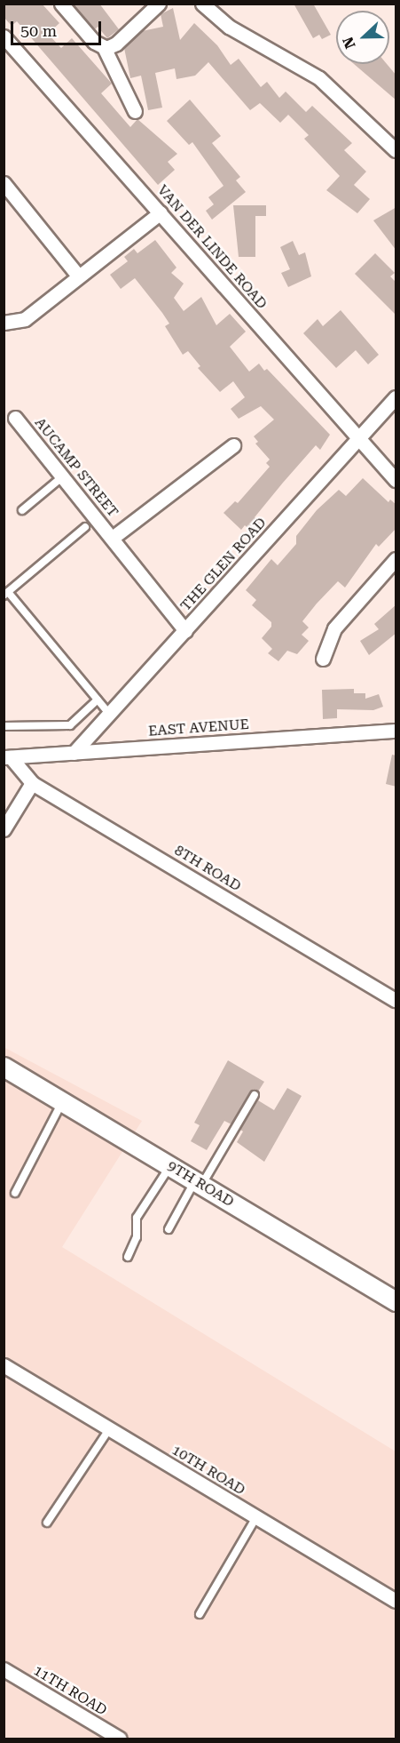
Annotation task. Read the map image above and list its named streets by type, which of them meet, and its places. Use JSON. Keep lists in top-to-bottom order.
{
  "streets": {
    "main road": ["9TH ROAD"],
    "street": [
      "VAN DER LINDE ROAD",
      "AUCAMP STREET",
      "THE GLEN ROAD",
      "EAST AVENUE",
      "8TH ROAD",
      "10TH ROAD",
      "11TH ROAD"
    ]
  },
  "crossings": [
    ["VAN DER LINDE ROAD", "THE GLEN ROAD"],
    ["AUCAMP STREET", "THE GLEN ROAD"],
    ["THE GLEN ROAD", "EAST AVENUE"],
    ["EAST AVENUE", "8TH ROAD"]
  ],
  "scale_bar": "50 m",
  "north": "left"
}
